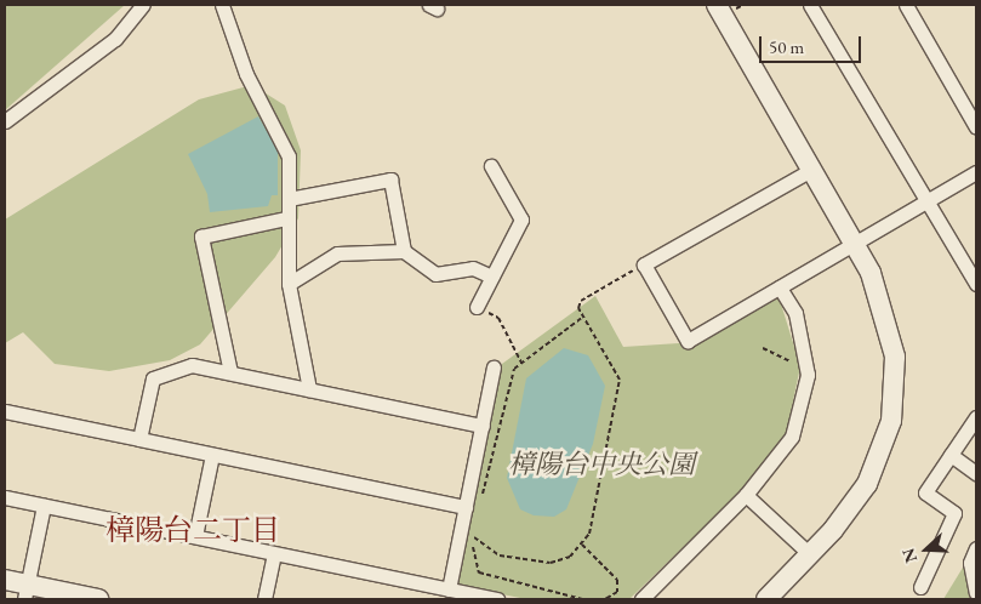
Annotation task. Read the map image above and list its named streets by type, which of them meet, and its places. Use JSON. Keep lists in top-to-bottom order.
{
  "districts": ["樟陽台二丁目"],
  "parks": ["樟陽台中央公園"],
  "scale_bar": "50 m",
  "north": "left"
}
